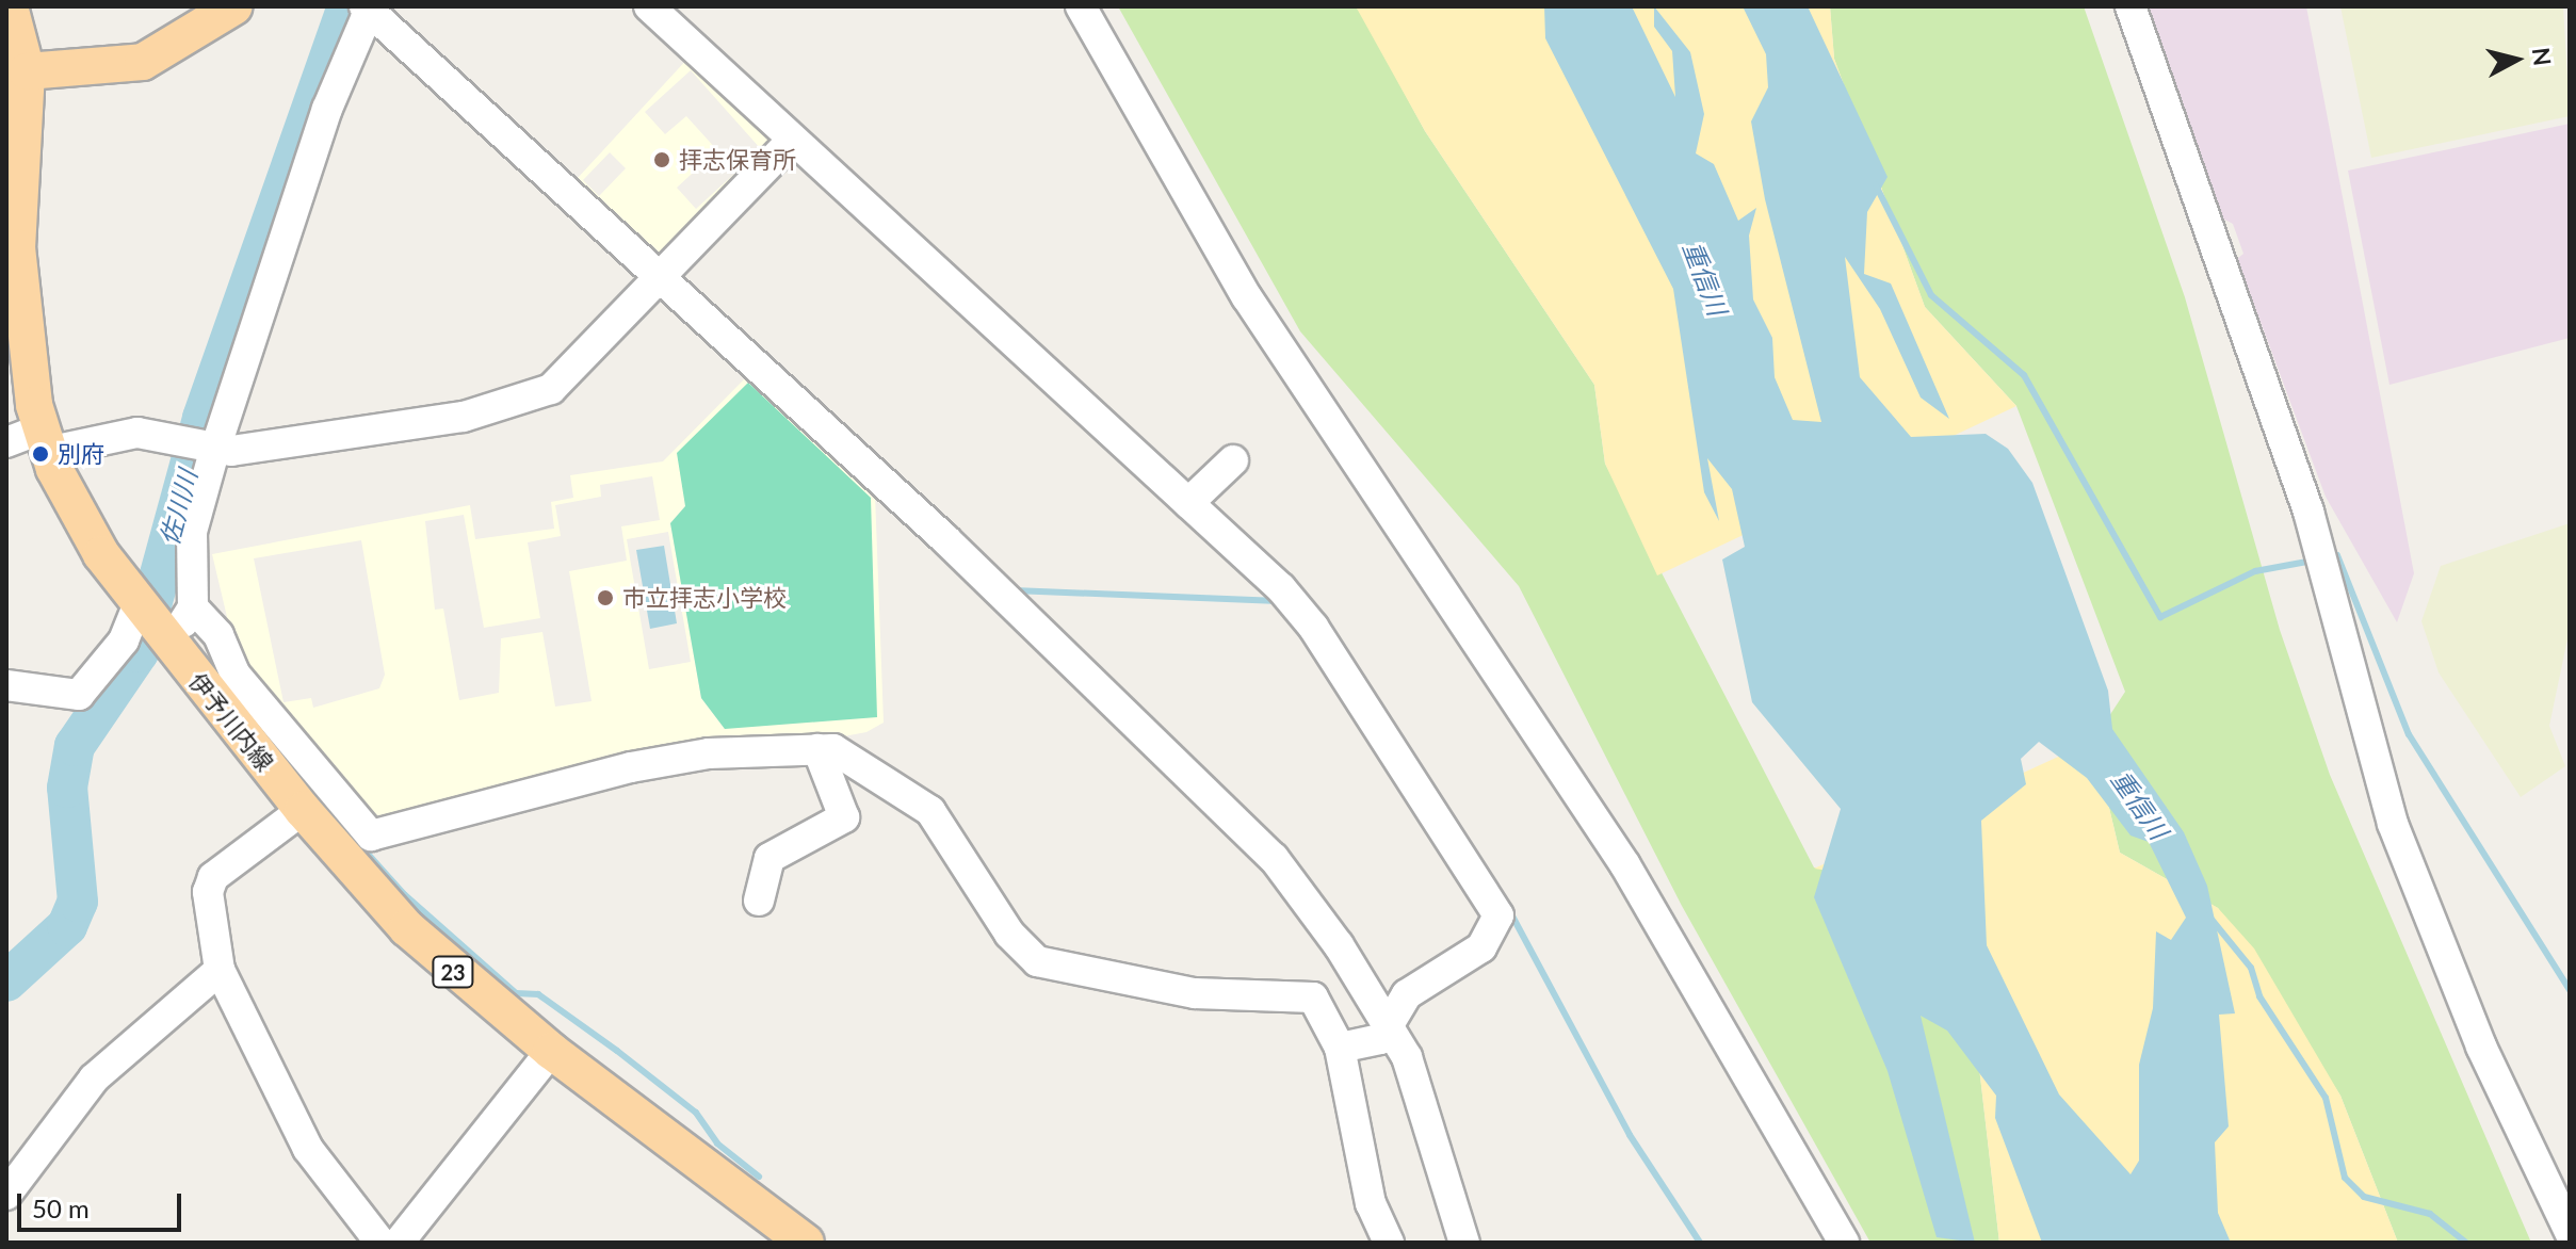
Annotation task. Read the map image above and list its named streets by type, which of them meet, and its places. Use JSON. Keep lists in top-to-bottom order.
{
  "streets": {
    "main road": ["伊予川内線", "23"]
  },
  "water": ["重信川", "佐川川"],
  "places": ["拝志保育所", "別府", "市立拝志小学校"],
  "scale_bar": "50 m",
  "north": "right"
}
